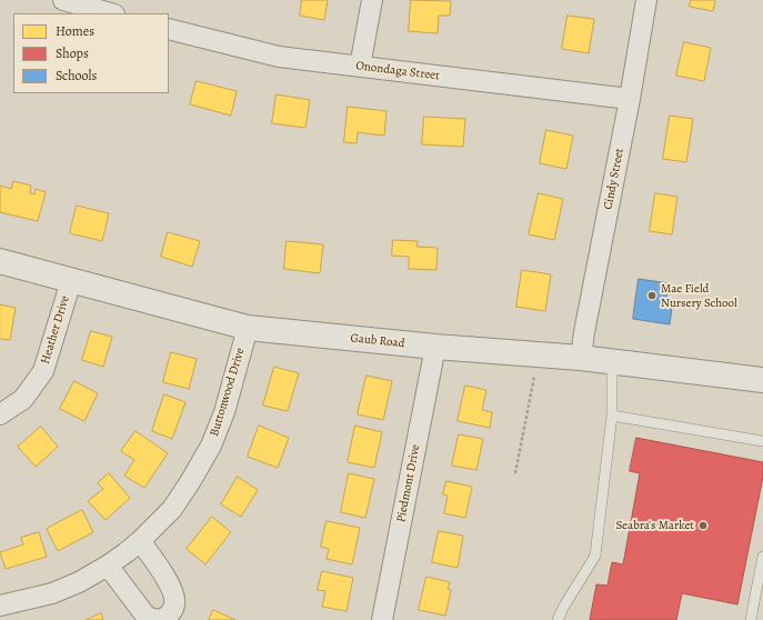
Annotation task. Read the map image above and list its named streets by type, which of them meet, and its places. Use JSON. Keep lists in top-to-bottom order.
{
  "streets": {
    "street": [
      "Onondaga Street",
      "Cindy Street",
      "Heather Drive",
      "Gaub Road",
      "Buttonwood Drive",
      "Piedmont Drive"
    ]
  },
  "crossings": [
    ["Onondaga Street", "Cindy Street"],
    ["Cindy Street", "Gaub Road"],
    ["Heather Drive", "Gaub Road"],
    ["Gaub Road", "Buttonwood Drive"],
    ["Gaub Road", "Piedmont Drive"]
  ],
  "places": ["Mae Field Nursery School", "Seabra's Market"],
  "legend": ["Homes", "Shops", "Schools"]
}
